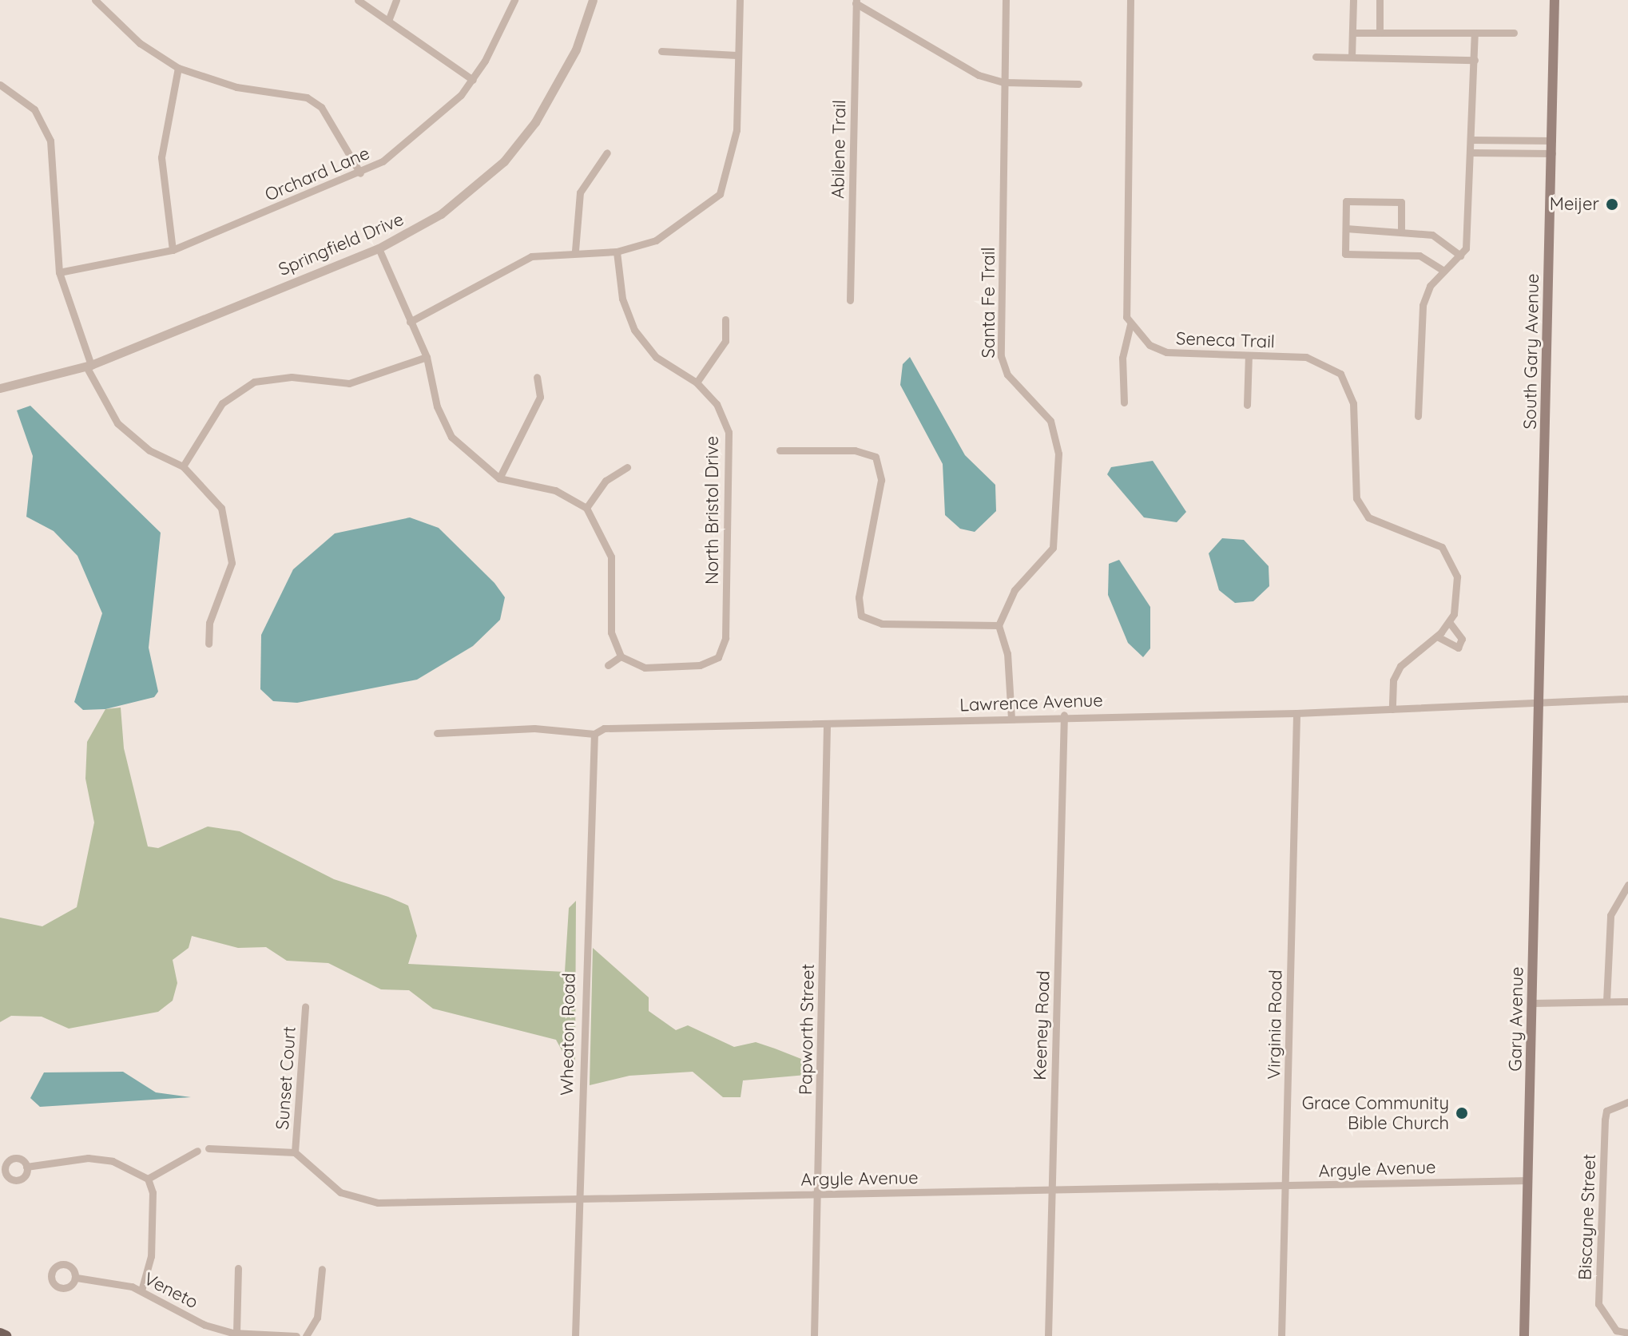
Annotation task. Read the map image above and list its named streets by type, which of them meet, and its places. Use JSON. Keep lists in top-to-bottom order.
{
  "streets": {
    "main road": ["South Gary Avenue", "Gary Avenue"],
    "street": [
      "Abilene Trail",
      "Orchard Lane",
      "Springfield Drive",
      "Santa Fe Trail",
      "Seneca Trail",
      "North Bristol Drive",
      "Lawrence Avenue",
      "Virginia Road",
      "Keeney Road",
      "Papworth Street",
      "Wheaton Road",
      "Sunset Court",
      "Argyle Avenue",
      "Biscayne Street",
      "Veneto"
    ]
  },
  "crossings": [
    ["Seneca Trail", "Lawrence Avenue"],
    ["South Gary Avenue", "Lawrence Avenue"],
    ["South Gary Avenue", "Gary Avenue"],
    ["Lawrence Avenue", "Gary Avenue"],
    ["Lawrence Avenue", "Virginia Road"],
    ["Lawrence Avenue", "Keeney Road"],
    ["Lawrence Avenue", "Papworth Street"],
    ["Lawrence Avenue", "Wheaton Road"],
    ["Gary Avenue", "Argyle Avenue"],
    ["Virginia Road", "Argyle Avenue"],
    ["Keeney Road", "Argyle Avenue"],
    ["Papworth Street", "Argyle Avenue"],
    ["Wheaton Road", "Argyle Avenue"],
    ["Sunset Court", "Argyle Avenue"]
  ],
  "places": ["Meijer", "Grace Community Bible Church"]
}
